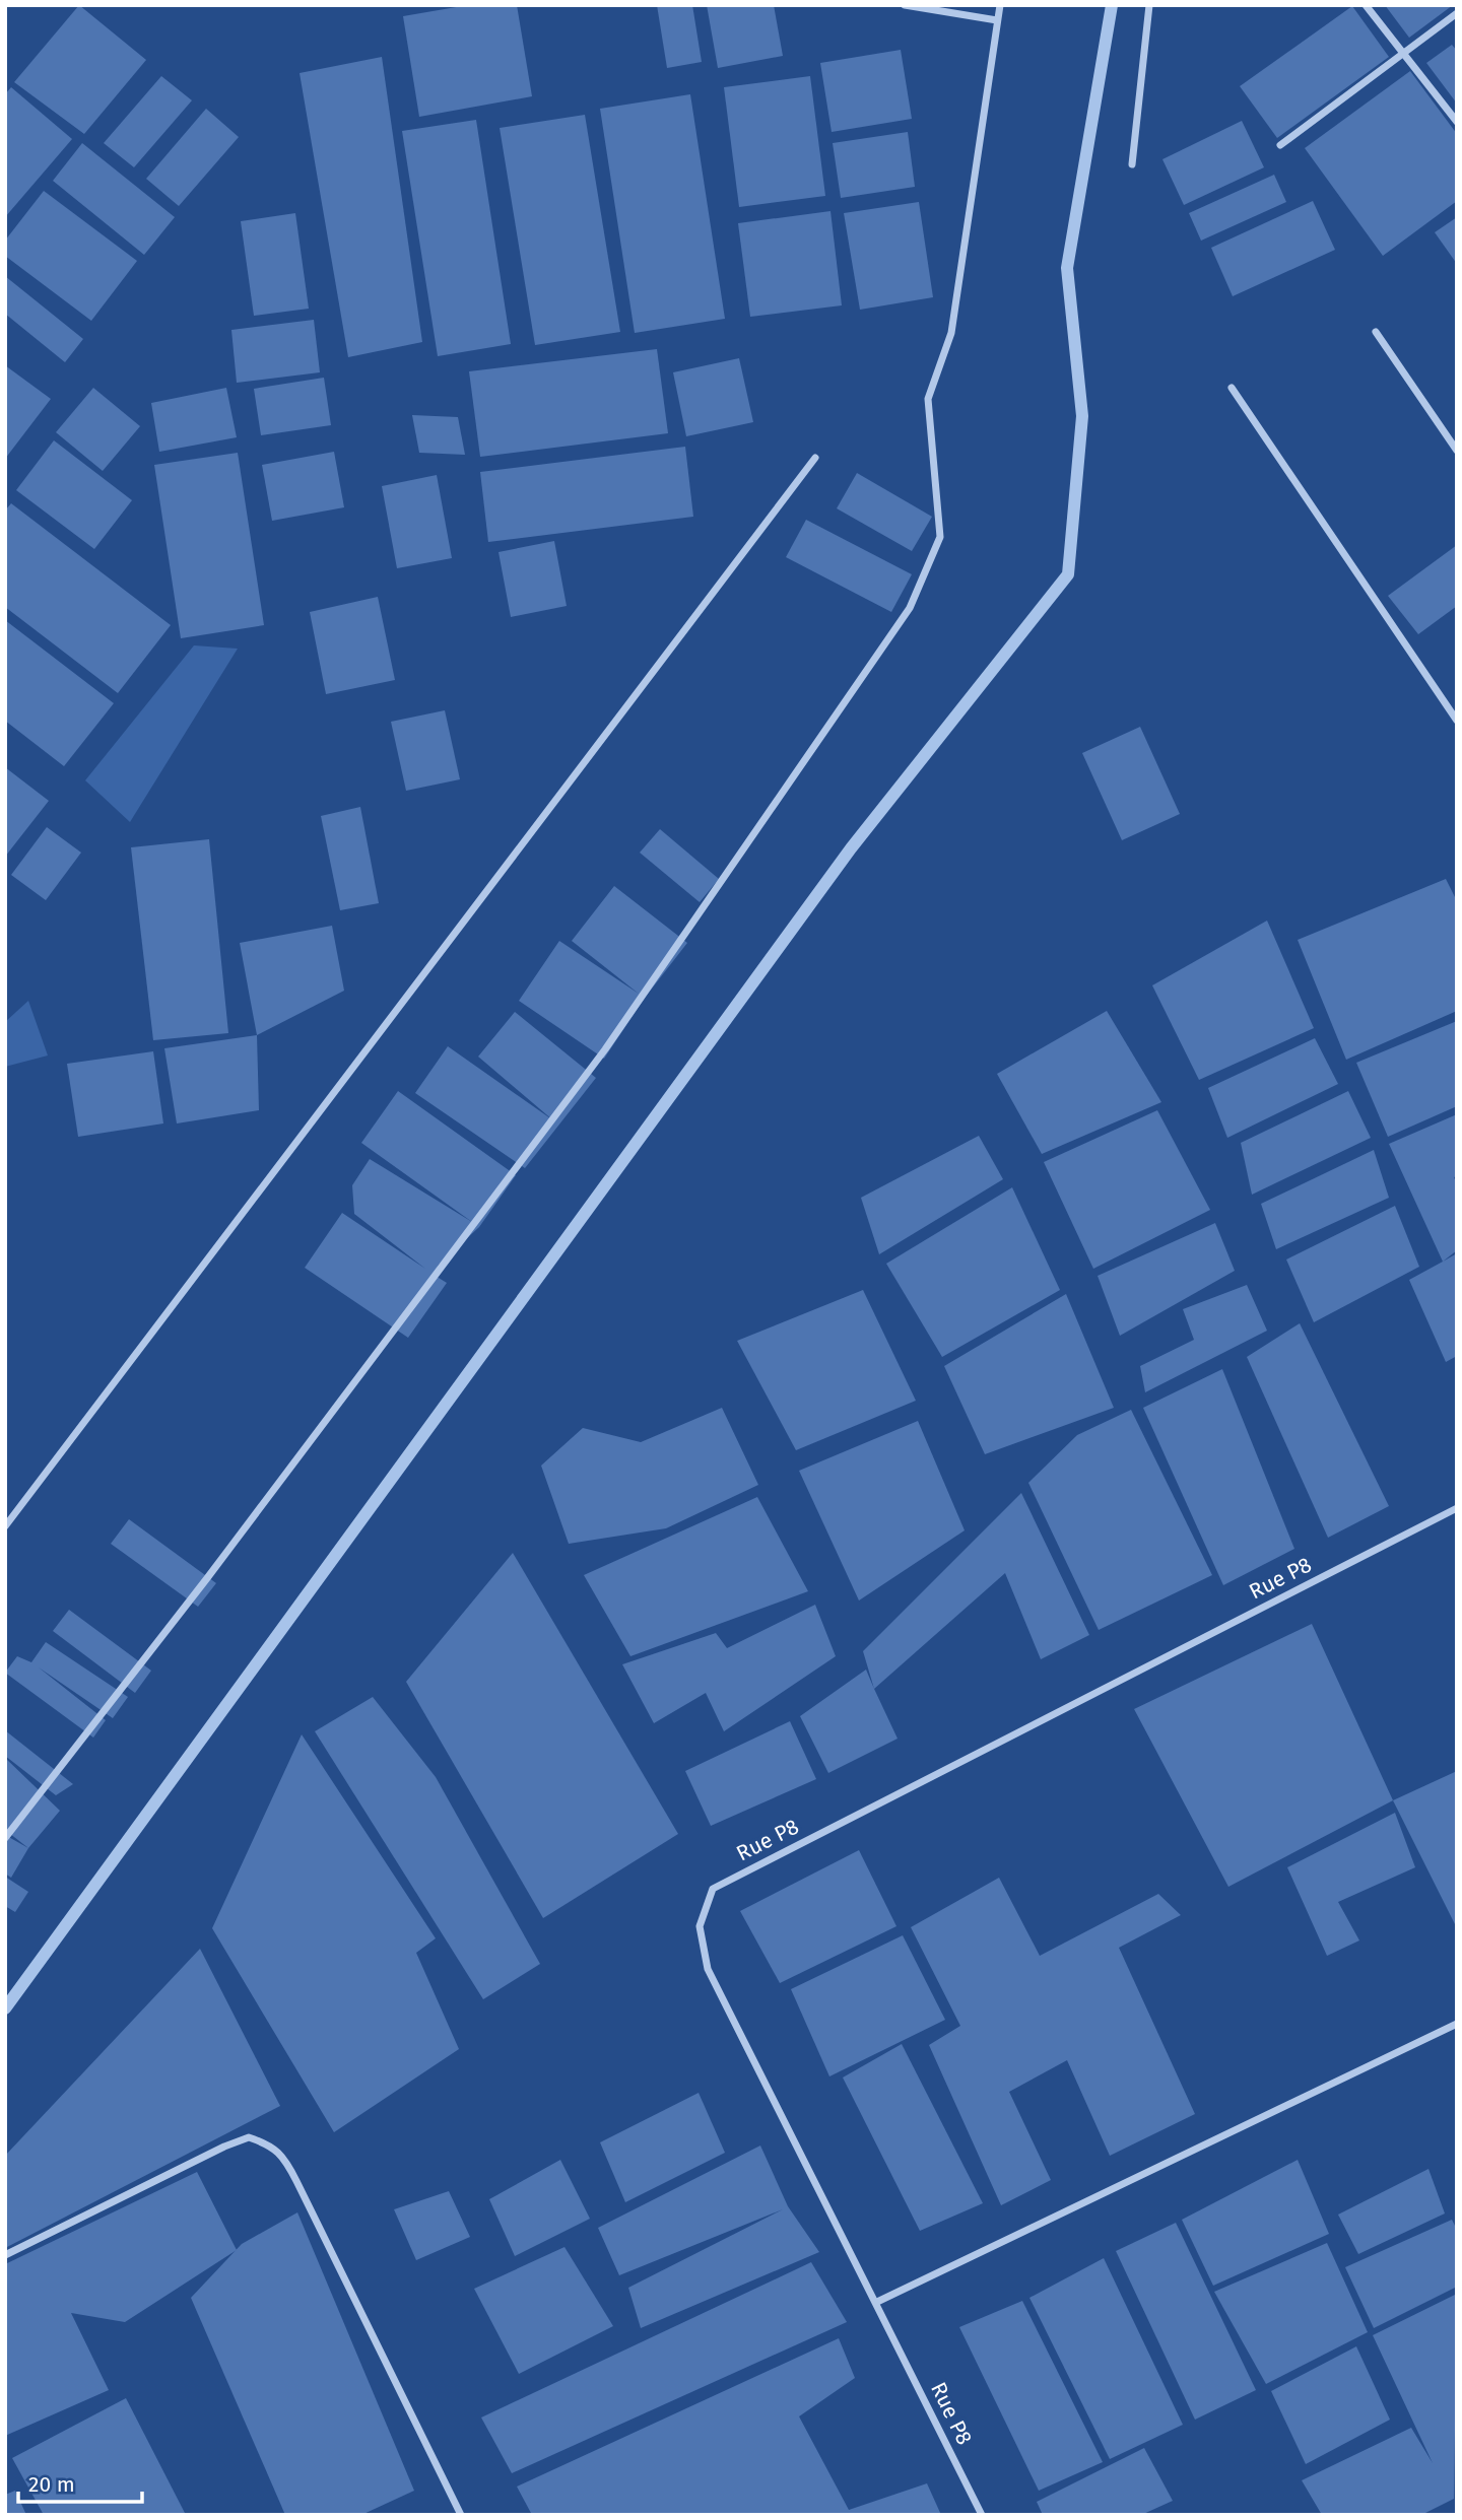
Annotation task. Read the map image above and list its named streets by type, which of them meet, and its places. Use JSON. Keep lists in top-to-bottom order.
{
  "streets": {
    "street": ["Rue P8"]
  },
  "scale_bar": "20 m"
}
